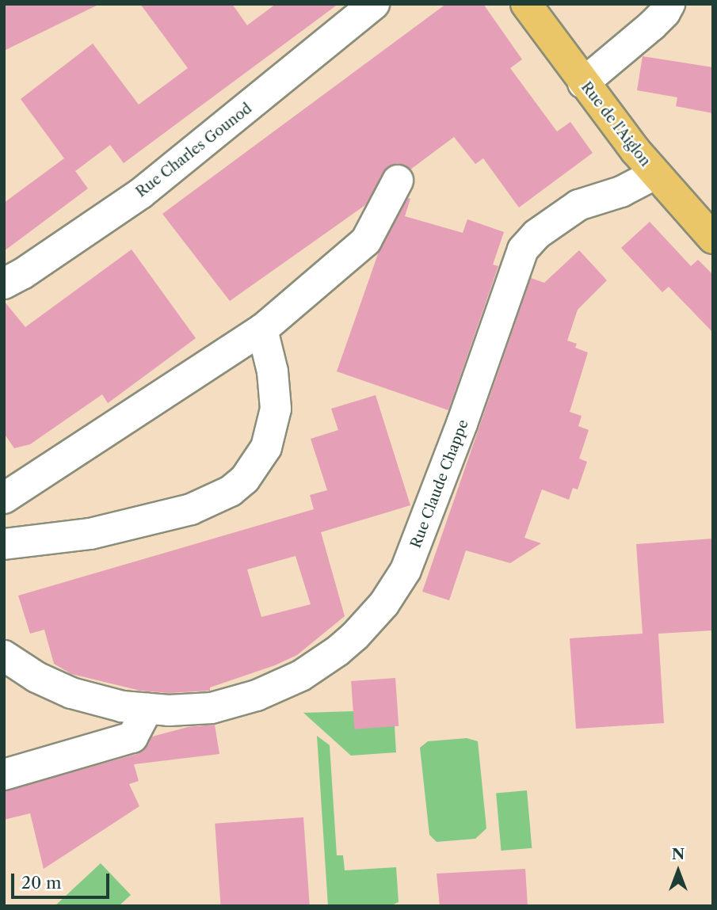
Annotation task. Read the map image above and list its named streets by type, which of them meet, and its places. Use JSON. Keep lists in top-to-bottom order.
{
  "streets": {
    "main road": ["Rue de l'Aiglon"],
    "street": ["Rue Charles Gounod", "Rue Claude Chappe"]
  },
  "crossings": [
    ["Rue de l'Aiglon", "Rue Claude Chappe"]
  ],
  "scale_bar": "20 m",
  "north": "top"
}
